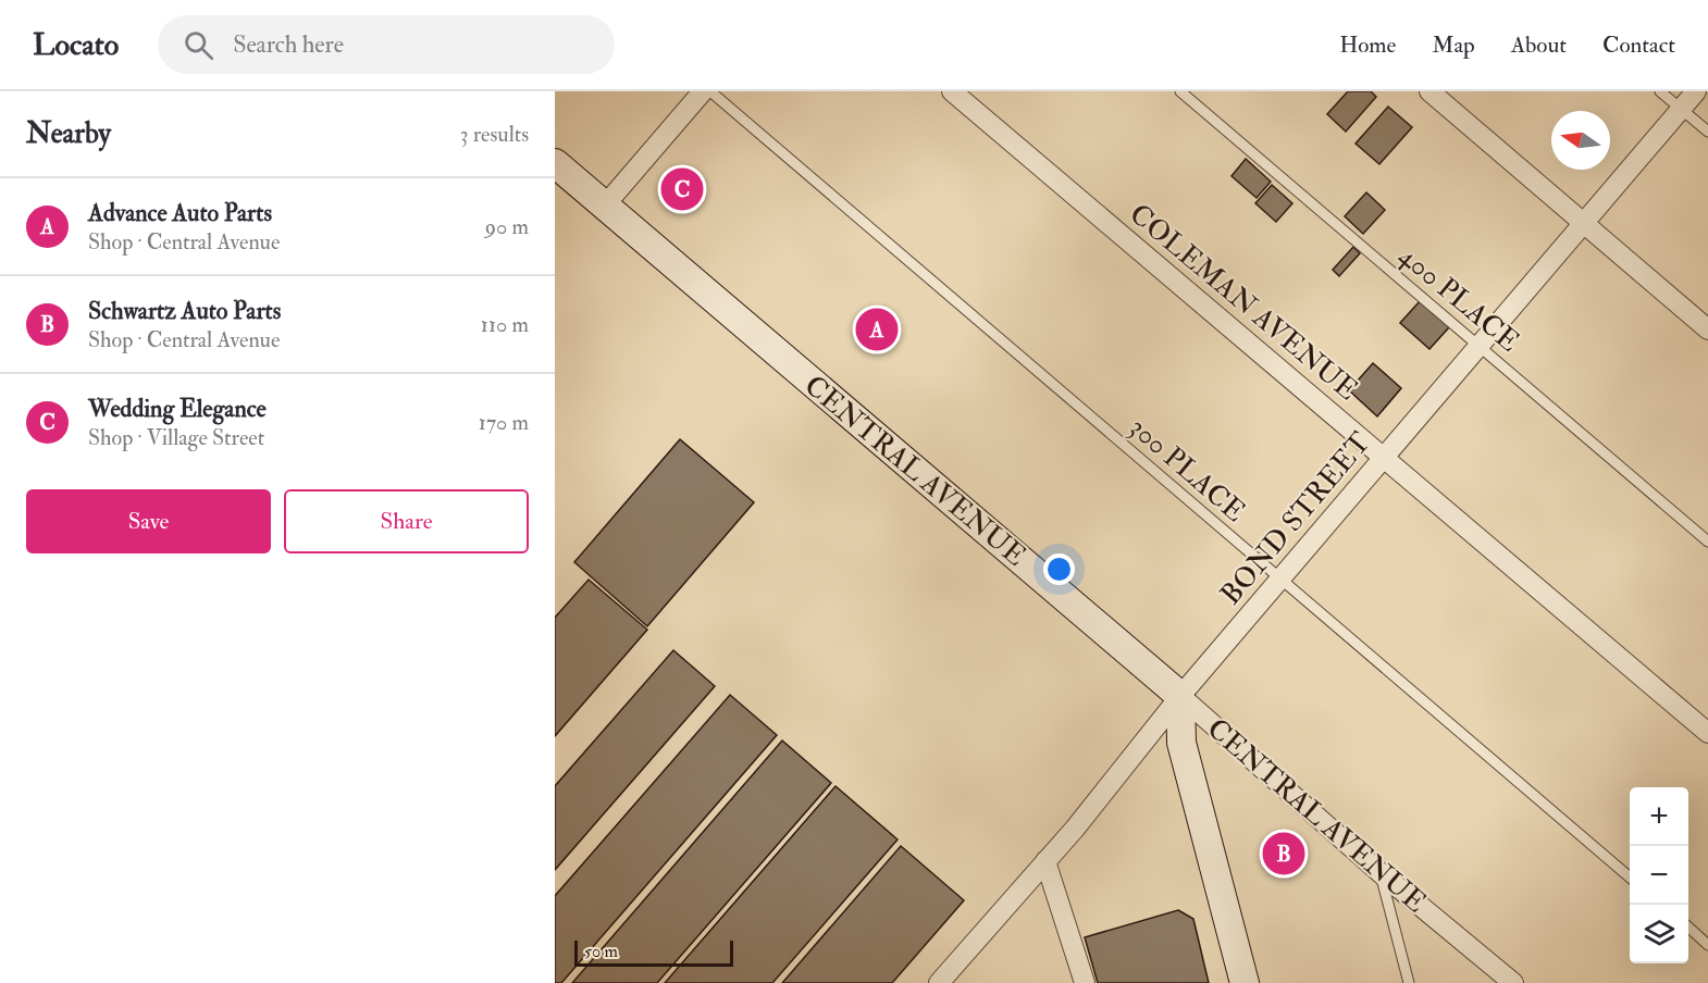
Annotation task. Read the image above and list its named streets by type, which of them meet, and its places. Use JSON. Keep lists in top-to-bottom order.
{
  "streets": {
    "main road": ["CENTRAL AVENUE"],
    "street": ["COLEMAN AVENUE", "BOND STREET"],
    "lane": ["400 PLACE", "300 PLACE"]
  },
  "crossings": [
    ["400 PLACE", "BOND STREET"],
    ["COLEMAN AVENUE", "BOND STREET"],
    ["300 PLACE", "BOND STREET"],
    ["CENTRAL AVENUE", "BOND STREET"]
  ],
  "scale_bar": "50 m",
  "north": "left",
  "page": {
    "header": "Locato",
    "search": "Search here",
    "nav": [
      "Home",
      "Map",
      "About",
      "Contact"
    ],
    "heading": ["Nearby", "3 results"],
    "pins": ["C", "A", "B"],
    "list": [
      {
        "mark": "A",
        "name": "Advance Auto Parts",
        "note": "Shop · Central Avenue",
        "value": "90 m"
      },
      {
        "mark": "B",
        "name": "Schwartz Auto Parts",
        "note": "Shop · Central Avenue",
        "value": "110 m"
      },
      {
        "mark": "C",
        "name": "Wedding Elegance",
        "note": "Shop · Village Street",
        "value": "170 m"
      }
    ],
    "buttons": ["Save", "Share"],
    "map_buttons": ["+", "−"],
    "scale": "50 m"
  }
}
